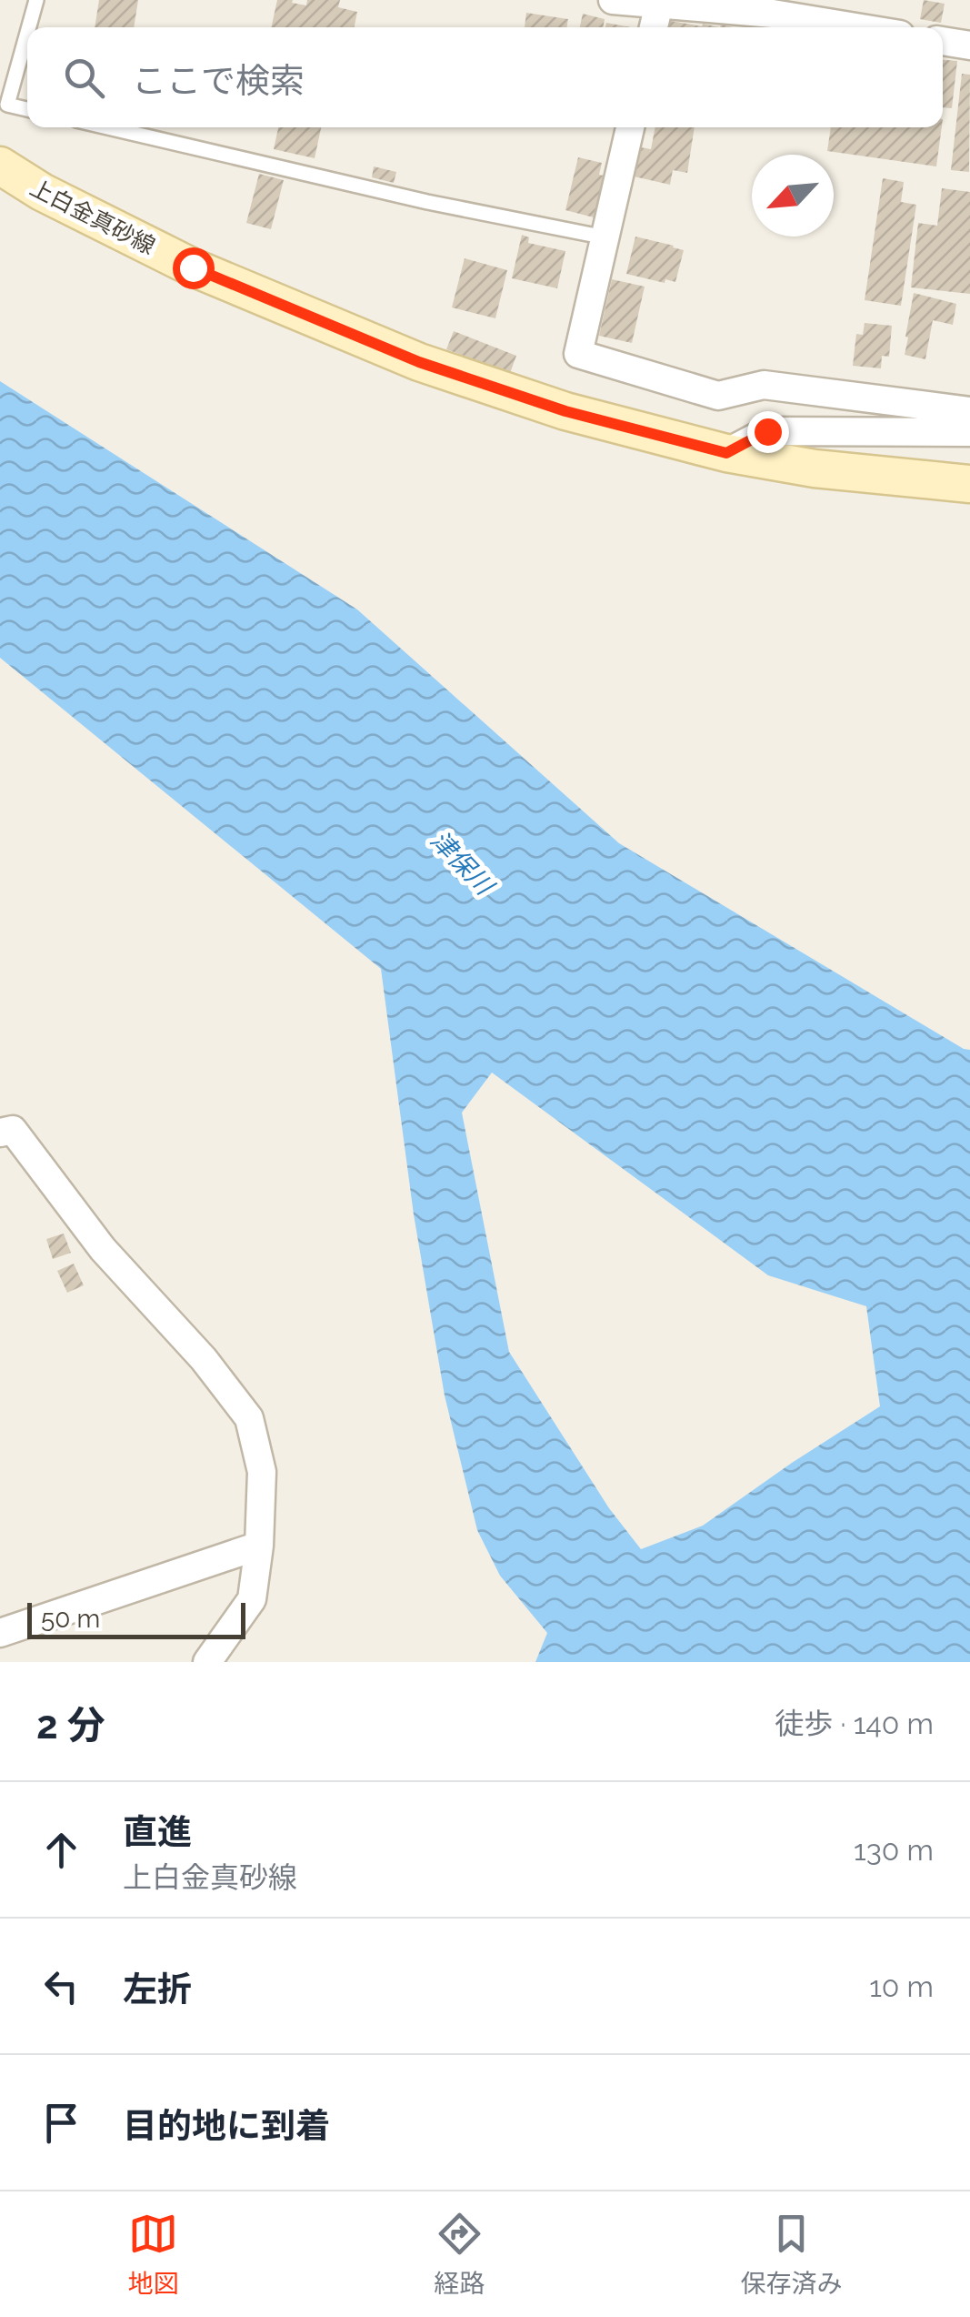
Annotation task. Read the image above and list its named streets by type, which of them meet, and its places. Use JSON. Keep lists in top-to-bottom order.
{
  "streets": {
    "main road": ["上白金真砂線"]
  },
  "water": ["津保川"],
  "scale_bar": "50 m",
  "north": "bottom left",
  "page": {
    "search": "ここで検索",
    "scale": "50 m",
    "heading": ["2 分", "徒歩 · 140 m"],
    "list": [
      ["直進", "上白金真砂線", "130 m"],
      ["左折", "10 m"],
      "目的地に到着"
    ],
    "nav": ["地図", "経路", "保存済み"]
  }
}
